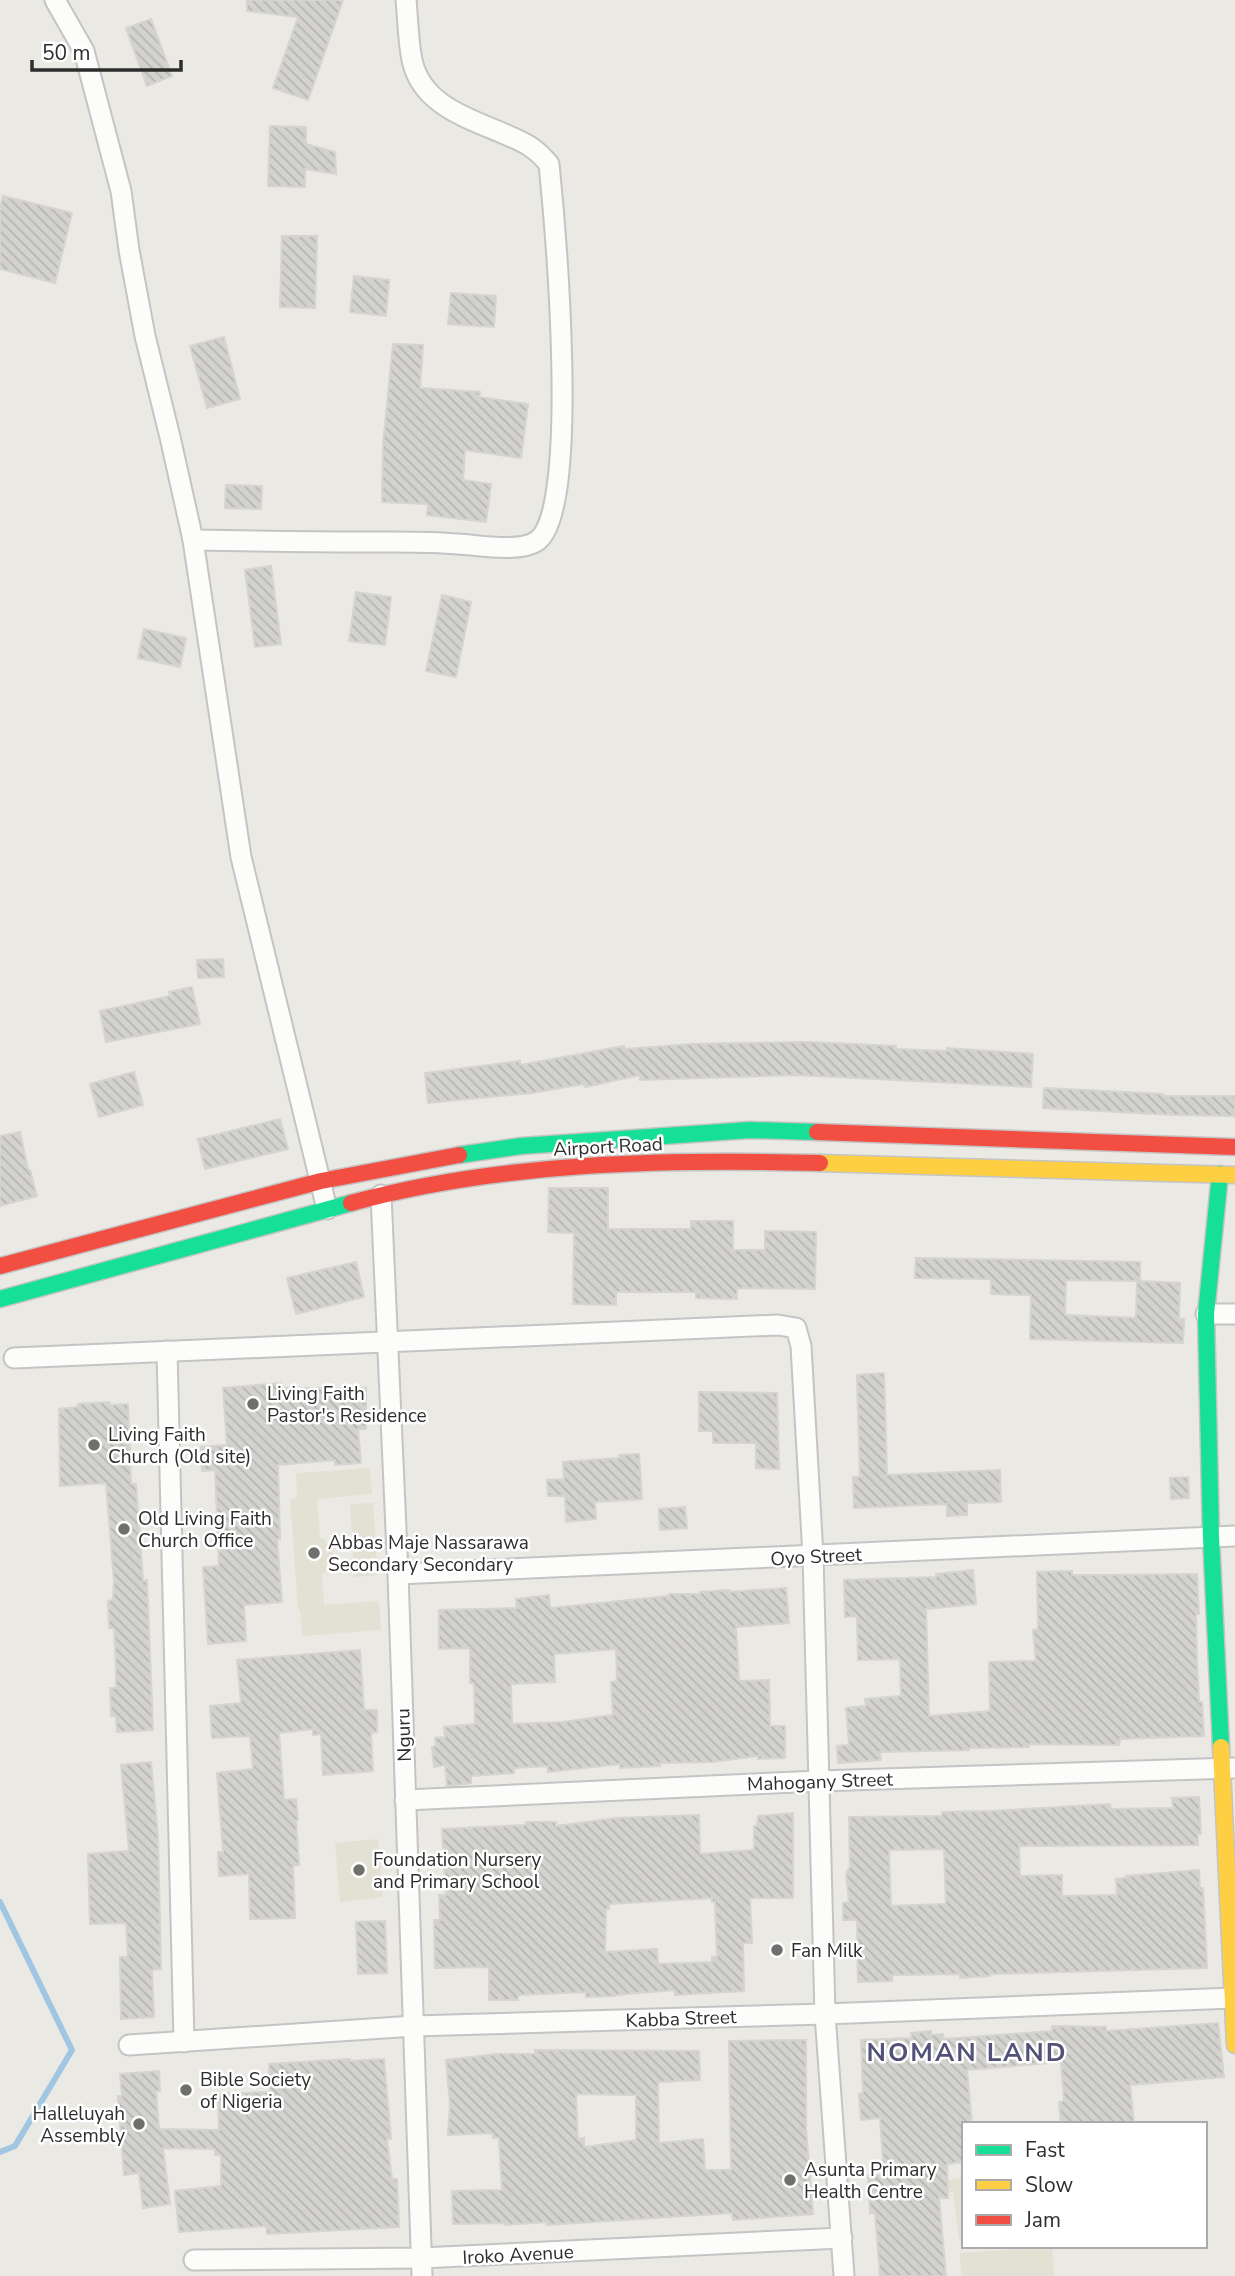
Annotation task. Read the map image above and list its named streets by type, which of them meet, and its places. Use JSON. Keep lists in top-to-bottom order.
{
  "streets": {
    "main road": ["Airport Road"],
    "street": [
      "Oyo Street",
      "Nguru",
      "Mahogany Street",
      "Kabba Street",
      "Iroko Avenue"
    ]
  },
  "crossings": [
    ["Airport Road", "Nguru"],
    ["Oyo Street", "Nguru"],
    ["Nguru", "Mahogany Street"],
    ["Nguru", "Kabba Street"],
    ["Nguru", "Iroko Avenue"]
  ],
  "districts": ["NOMAN LAND"],
  "places": [
    "Living Faith Pastor's Residence",
    "Living Faith Church (Old site)",
    "Old Living Faith Church Office",
    "Abbas Maje Nassarawa Secondary Secondary",
    "Foundation Nursery and Primary School",
    "Fan Milk",
    "Bible Society of Nigeria",
    "Halleluyah Assembly",
    "Asunta Primary Health Centre"
  ],
  "legend": ["Fast", "Slow", "Jam"],
  "scale_bar": "50 m"
}
